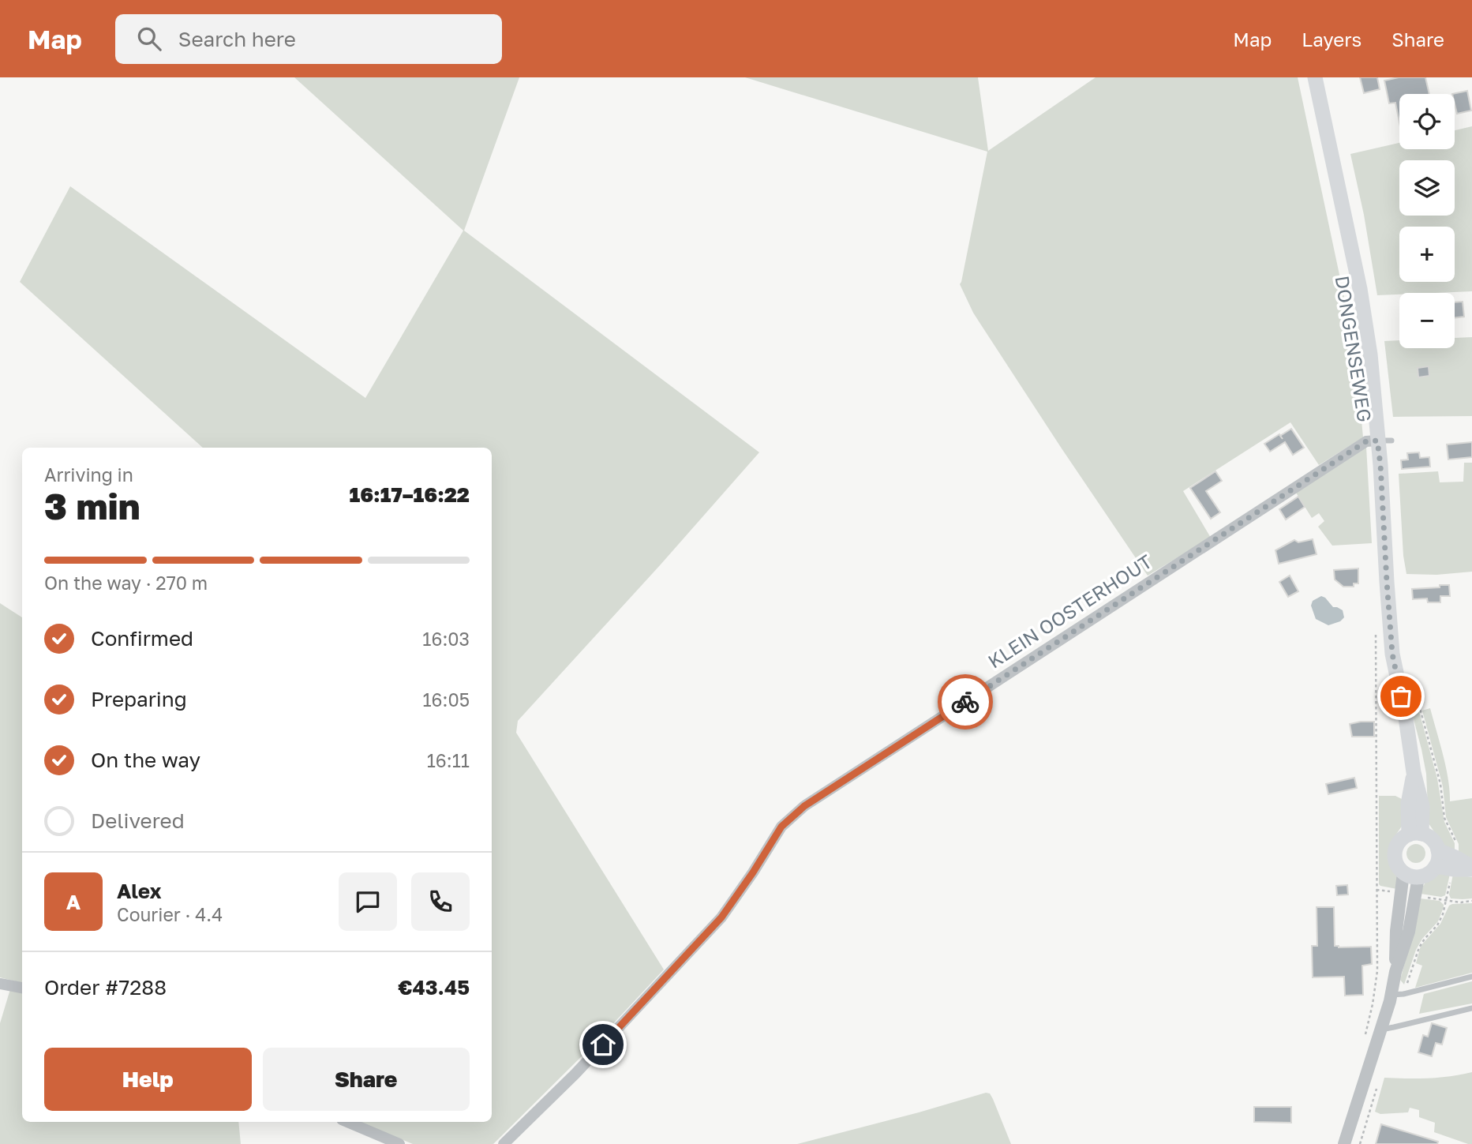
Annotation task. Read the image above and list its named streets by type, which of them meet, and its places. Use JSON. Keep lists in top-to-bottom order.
{
  "streets": {
    "main road": ["DONGENSEWEG"],
    "street": ["KLEIN OOSTERHOUT"]
  },
  "crossings": [
    ["DONGENSEWEG", "KLEIN OOSTERHOUT"]
  ],
  "page": {
    "header": "Map",
    "search": "Search here",
    "nav": ["Map", "Layers", "Share"],
    "map_buttons": ["+", "−"],
    "heading": ["3 min", "Arriving in", "16:17–16:22"],
    "panel": [
      "Alex",
      "Courier · 4.4",
      "Order #7288",
      "€43.45"
    ],
    "bar": "On the way · 270 m",
    "list": [
      ["Confirmed", "16:03"],
      ["Preparing", "16:05"],
      ["On the way", "16:11"],
      "Delivered"
    ],
    "round": "A",
    "buttons": ["Help", "Share"]
  }
}
